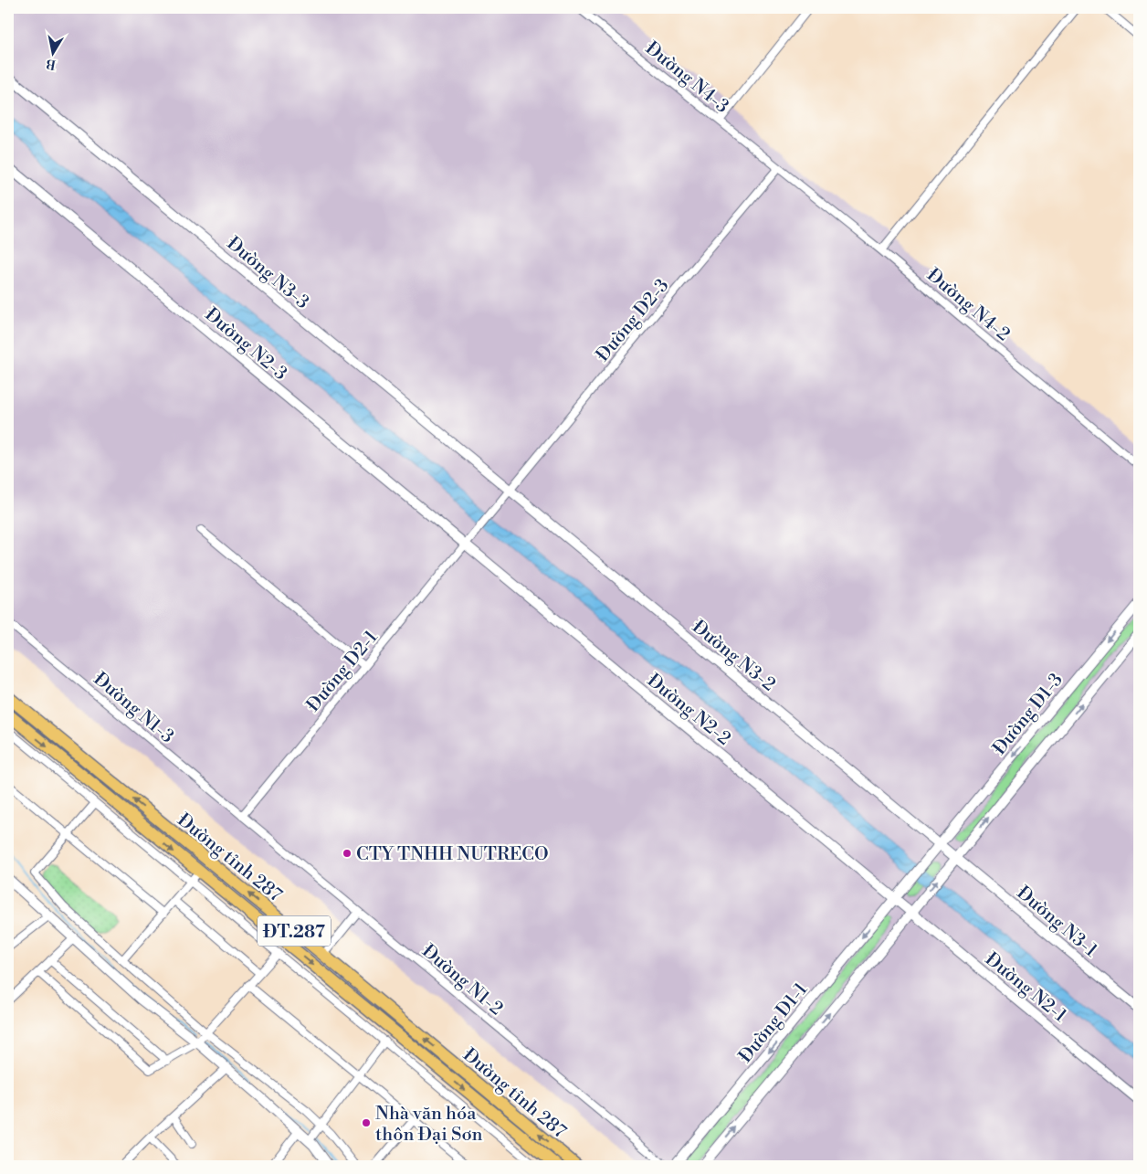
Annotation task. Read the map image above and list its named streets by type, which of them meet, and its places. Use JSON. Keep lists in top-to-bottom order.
{
  "streets": {
    "main road": ["Đường tỉnh 287", "ĐT.287"],
    "street": [
      "Đường N4-3",
      "Đường N3-3",
      "Đường N4-2",
      "Đường D2-3",
      "Đường N2-3",
      "Đường N3-2",
      "Đường D2-1",
      "Đường N1-3",
      "Đường N2-2",
      "Đường D1-3",
      "Đường N3-1",
      "Đường N1-2",
      "Đường N2-1",
      "Đường D1-1"
    ]
  },
  "crossings": [
    ["Đường N4-3", "Đường N4-2"],
    ["Đường N4-3", "Đường D2-3"],
    ["Đường N3-3", "Đường D2-3"],
    ["Đường N3-3", "Đường N3-2"],
    ["Đường N4-2", "Đường D2-3"],
    ["Đường D2-3", "Đường N2-3"],
    ["Đường D2-3", "Đường N3-2"],
    ["Đường D2-3", "Đường D2-1"],
    ["Đường D2-3", "Đường N2-2"],
    ["Đường N2-3", "Đường D2-1"],
    ["Đường N2-3", "Đường N2-2"],
    ["Đường N3-2", "Đường D1-3"],
    ["Đường N3-2", "Đường N3-1"],
    ["Đường D2-1", "Đường N1-3"],
    ["Đường D2-1", "Đường N2-2"],
    ["Đường D2-1", "Đường N1-2"],
    ["Đường N1-3", "Đường N1-2"],
    ["Đường N2-2", "Đường D1-3"],
    ["Đường N2-2", "Đường N2-1"],
    ["Đường N2-2", "Đường D1-1"],
    ["Đường D1-3", "Đường N3-1"],
    ["Đường D1-3", "Đường N2-1"],
    ["Đường D1-3", "Đường D1-1"],
    ["Đường N2-1", "Đường D1-1"]
  ],
  "places": ["CTY TNHH NUTRECO", "Nhà văn hóa thôn Đại Sơn"],
  "north": "bottom"
}
